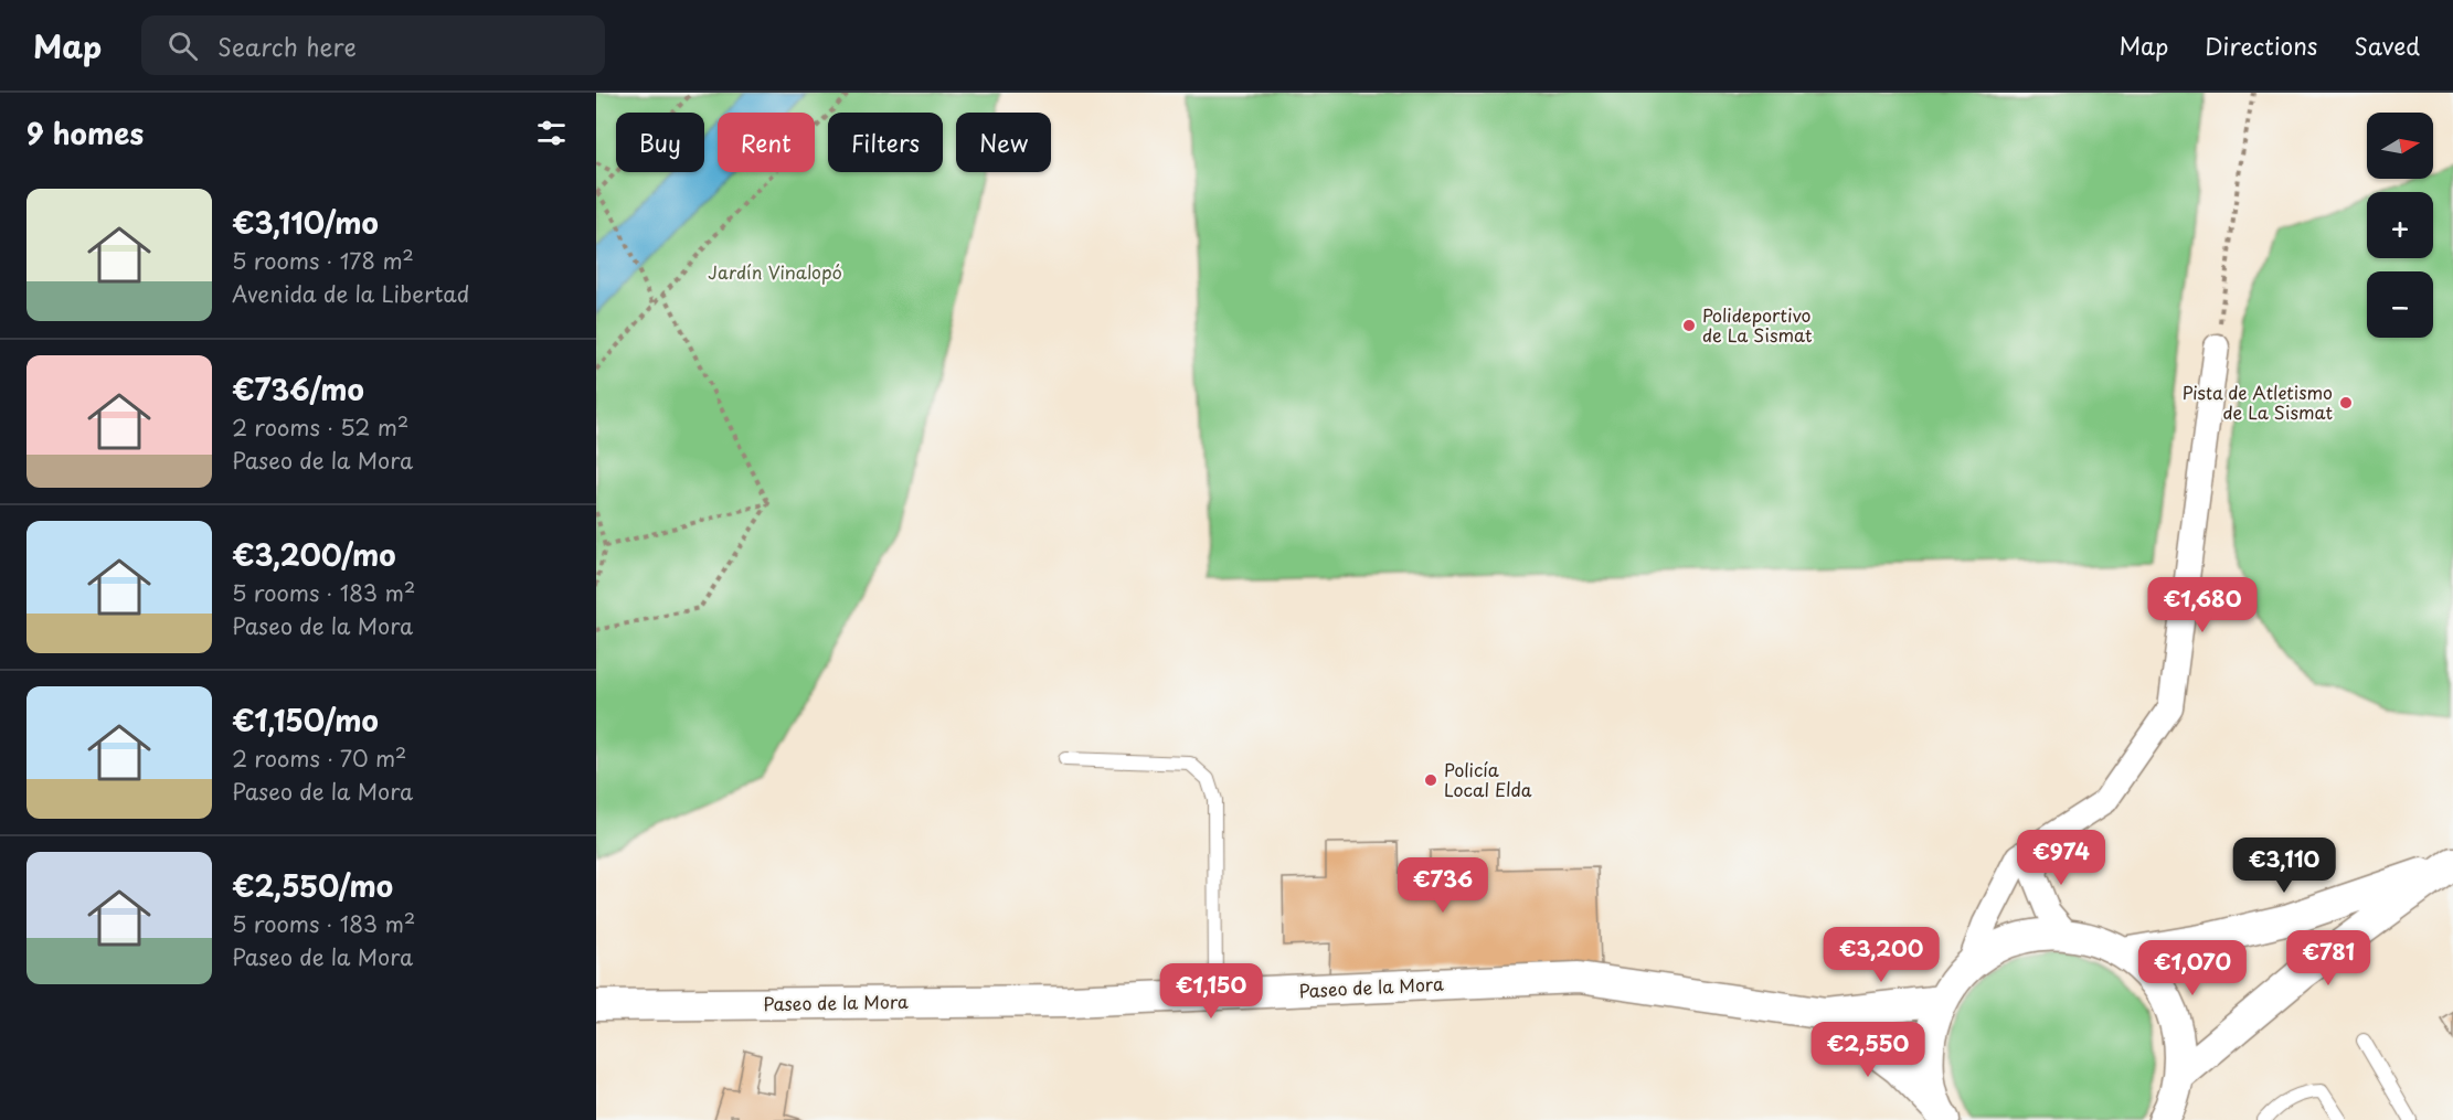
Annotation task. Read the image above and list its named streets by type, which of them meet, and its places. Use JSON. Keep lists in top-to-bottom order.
{
  "streets": {
    "street": ["Paseo de la Mora"]
  },
  "parks": ["Jardín Vinalopó"],
  "places": ["Polideportivo de La Sismat", "Pista de Atletismo de La Sismat", "Policía Local Elda"],
  "north": "right",
  "page": {
    "header": "Map",
    "search": "Search here",
    "nav": ["Map", "Directions", "Saved"],
    "heading": "9 homes",
    "map_buttons": ["+", "−"],
    "chip": [
      "Buy",
      "Rent",
      "Filters",
      "New"
    ],
    "list": [
      {
        "name": "€3,110/mo",
        "note": "5 rooms · 178 m² · Avenida de la Libertad"
      },
      {
        "name": "€736/mo",
        "note": "2 rooms · 52 m² · Paseo de la Mora"
      },
      {
        "name": "€3,200/mo",
        "note": "5 rooms · 183 m² · Paseo de la Mora"
      },
      {
        "name": "€1,150/mo",
        "note": "2 rooms · 70 m² · Paseo de la Mora"
      },
      {
        "name": "€2,550/mo",
        "note": "5 rooms · 183 m² · Paseo de la Mora"
      }
    ],
    "price": [
      "€1,680",
      "€974",
      "€3,110",
      "€736",
      "€3,200",
      "€781",
      "€1,070",
      "€1,150",
      "€2,550"
    ]
  }
}
